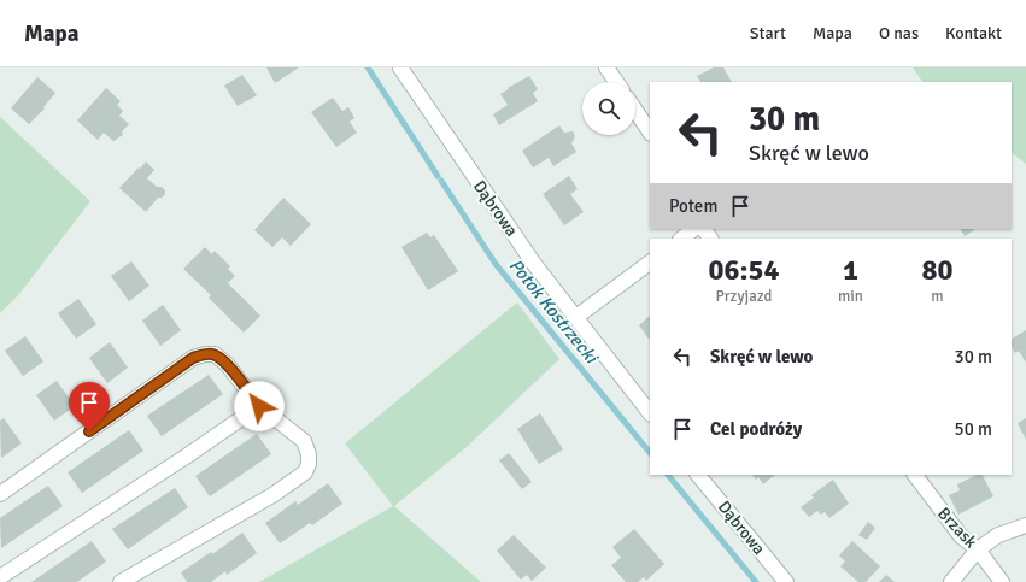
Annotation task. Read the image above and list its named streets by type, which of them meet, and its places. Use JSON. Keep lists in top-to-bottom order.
{
  "streets": {
    "street": ["Dąbrowa", "Brzask"]
  },
  "water": ["Potok Kostrzecki"],
  "page": {
    "header": "Mapa",
    "nav": [
      "Start",
      "Mapa",
      "O nas",
      "Kontakt"
    ],
    "turn": ["30 m", "Skręć w lewo"],
    "then": "Potem",
    "eta": [
      "06:54",
      "Przyjazd",
      "1",
      "min",
      "80",
      "m"
    ],
    "list": [
      {
        "name": "Skręć w lewo",
        "value": "30 m"
      },
      {
        "name": "Cel podróży",
        "value": "50 m"
      }
    ]
  }
}
